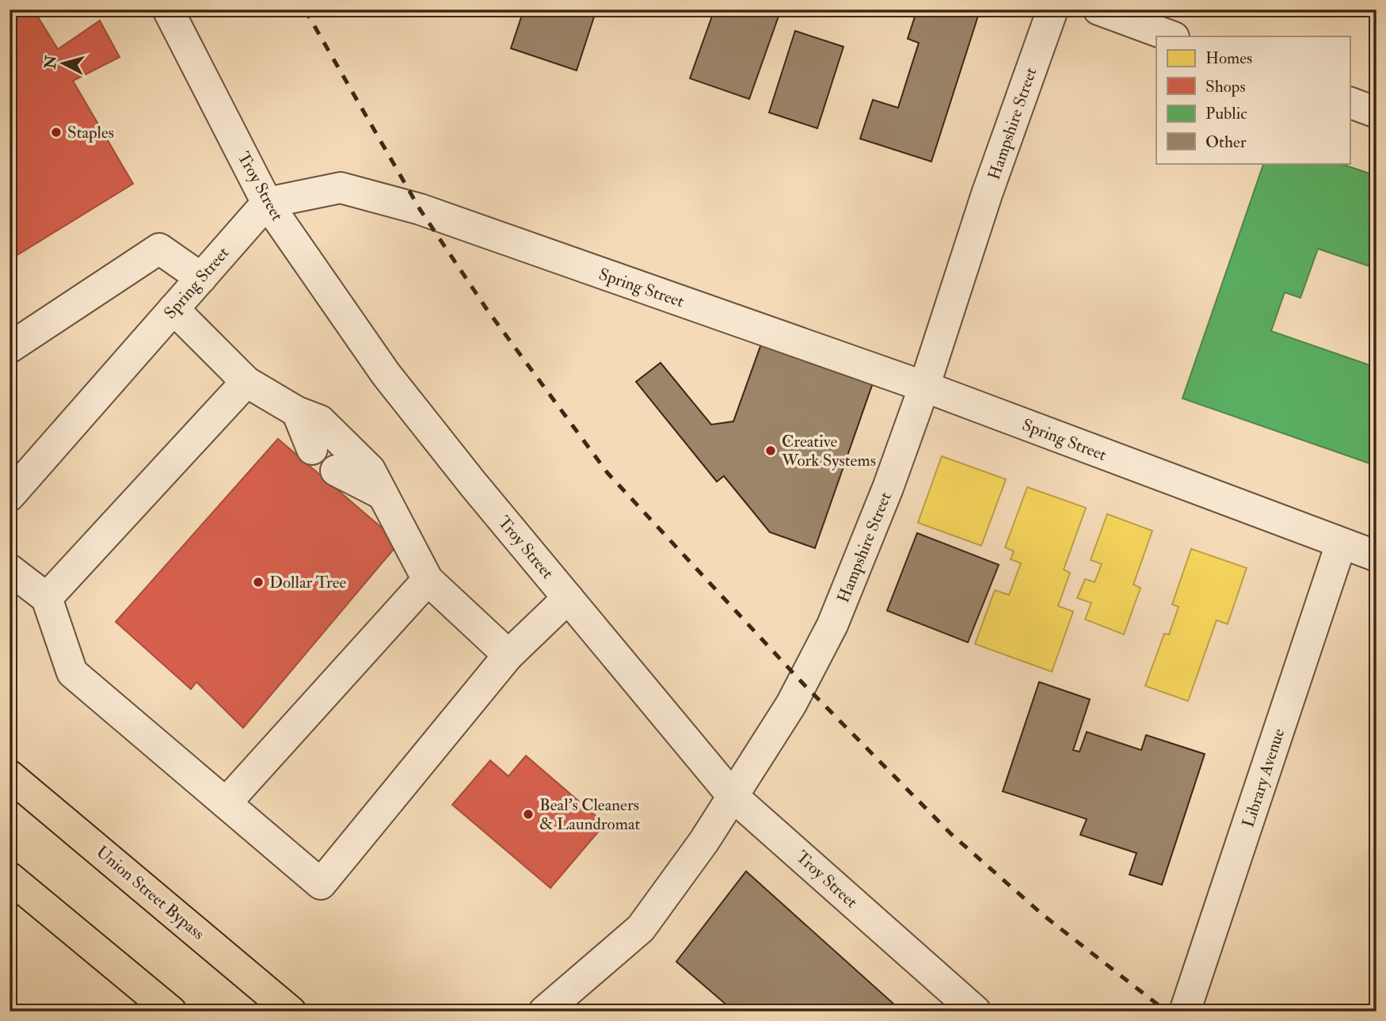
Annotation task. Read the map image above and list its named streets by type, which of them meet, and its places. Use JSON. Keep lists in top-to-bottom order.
{
  "streets": {
    "highway": ["Union Street Bypass"],
    "street": [
      "Hampshire Street",
      "Troy Street",
      "Spring Street",
      "Library Avenue"
    ]
  },
  "crossings": [
    ["Hampshire Street", "Troy Street"],
    ["Hampshire Street", "Spring Street"],
    ["Troy Street", "Spring Street"],
    ["Spring Street", "Library Avenue"]
  ],
  "places": [
    "Staples",
    "Creative Work Systems",
    "Dollar Tree",
    "Beal's Cleaners & Laundromat"
  ],
  "legend": [
    "Homes",
    "Shops",
    "Public",
    "Other"
  ],
  "north": "left"
}
